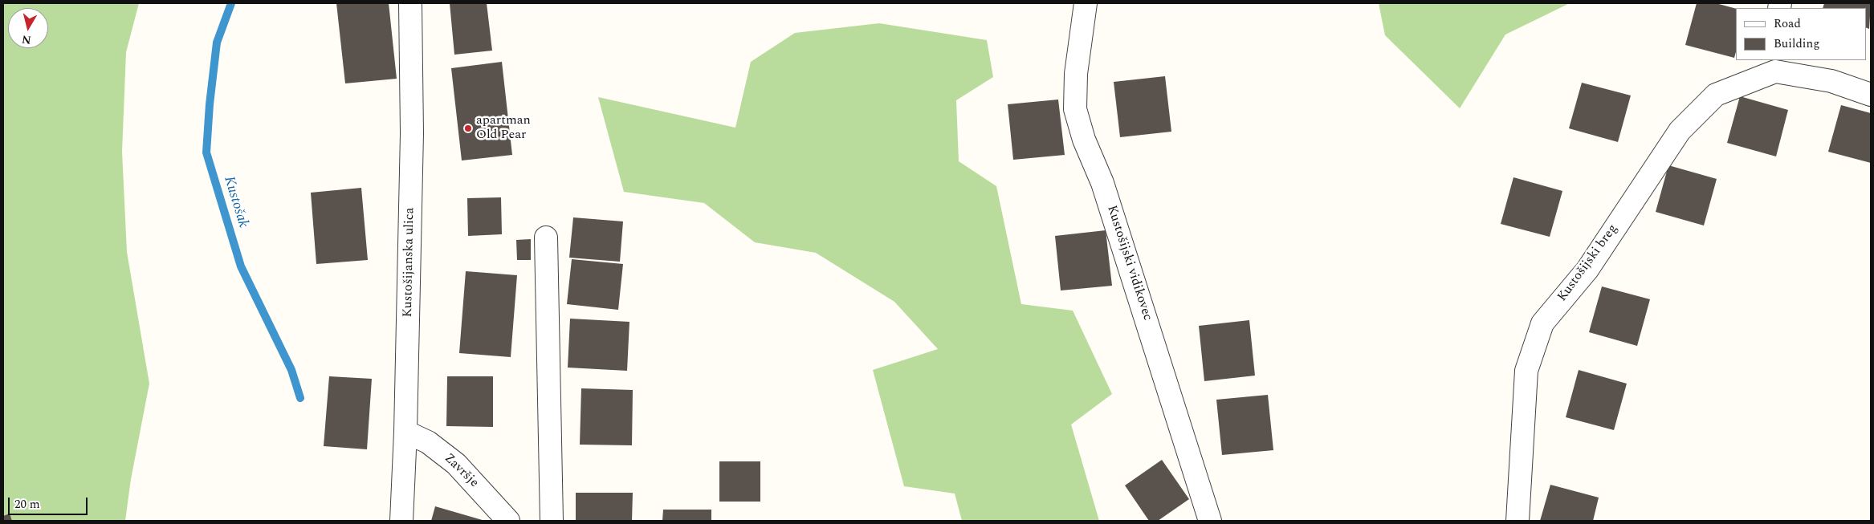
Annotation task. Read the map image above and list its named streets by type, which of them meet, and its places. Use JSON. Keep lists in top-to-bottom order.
{
  "streets": {
    "street": [
      "Kustošijanska ulica",
      "Kustošijski vidikovec",
      "Kustošijski breg",
      "Završje"
    ]
  },
  "crossings": [
    ["Kustošijanska ulica", "Završje"]
  ],
  "water": ["Kustošak"],
  "places": ["apartman Old Pear"],
  "legend": ["Road", "Building"],
  "scale_bar": "20 m",
  "north": "bottom"
}
